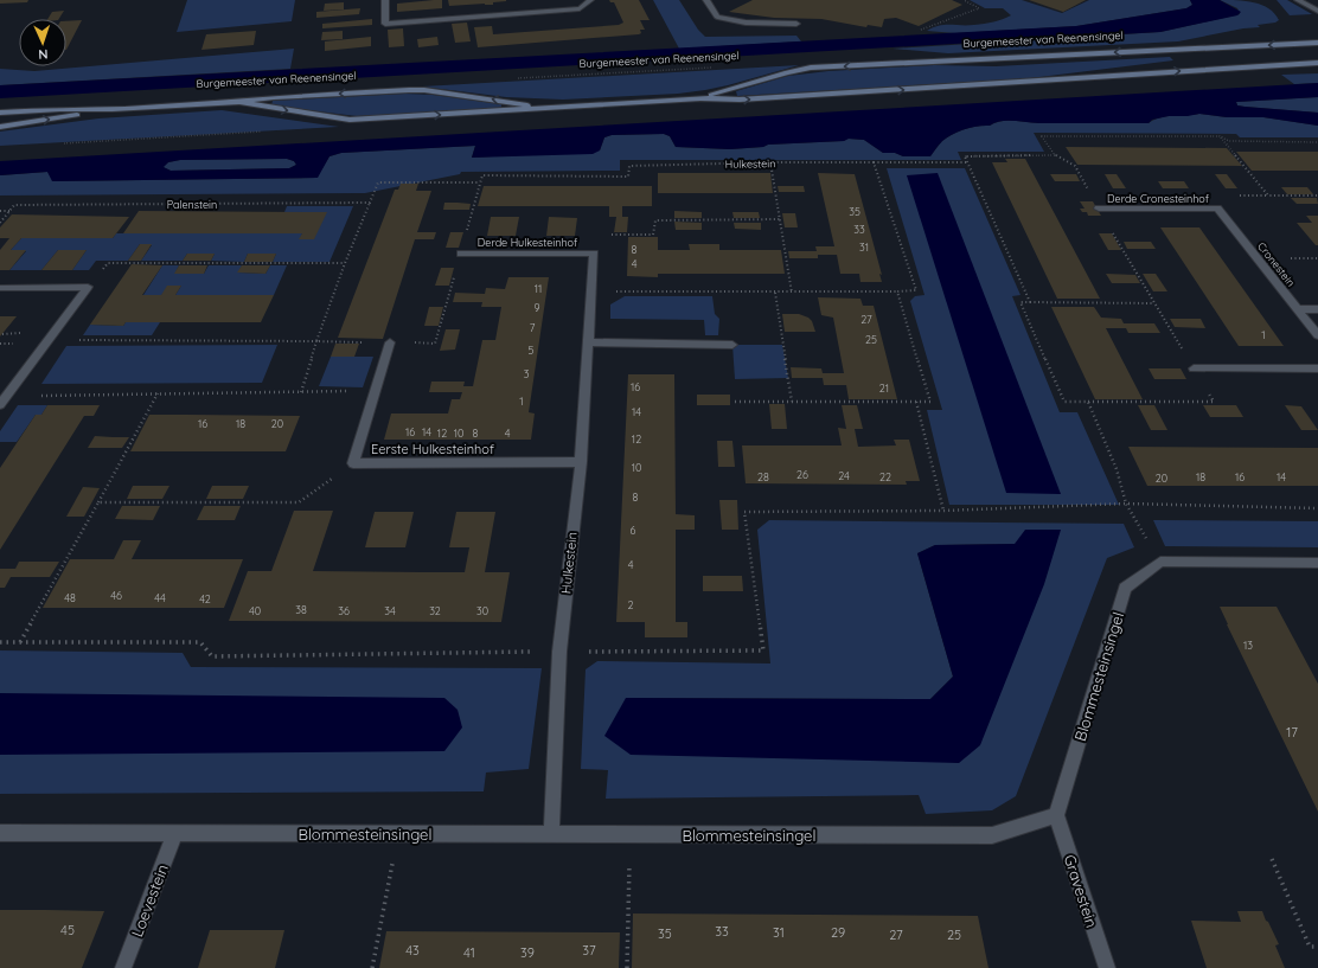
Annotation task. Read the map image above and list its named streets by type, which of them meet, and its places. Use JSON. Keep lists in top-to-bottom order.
{
  "streets": {
    "main road": ["Burgemeester van Reenensingel"],
    "street": [
      "Hulkestein",
      "Derde Cronesteinhof",
      "Derde Hulkesteinhof",
      "Cronestein",
      "Eerste Hulkesteinhof",
      "Blommesteinsingel",
      "Gravestein",
      "Loevestein"
    ],
    "path": ["Palenstein"]
  },
  "crossings": [
    ["Hulkestein", "Derde Hulkesteinhof"],
    ["Hulkestein", "Eerste Hulkesteinhof"],
    ["Hulkestein", "Blommesteinsingel"],
    ["Derde Cronesteinhof", "Cronestein"],
    ["Blommesteinsingel", "Gravestein"],
    ["Blommesteinsingel", "Loevestein"]
  ],
  "house_numbers": [
    "35",
    "33",
    "31",
    "8",
    "4",
    "11",
    "9",
    "27",
    "7",
    "1",
    "25",
    "5",
    "3",
    "16",
    "21",
    "1",
    "14",
    "16",
    "18",
    "20",
    "16",
    "14",
    "12",
    "10",
    "8",
    "4",
    "12",
    "10",
    "26",
    "24",
    "28",
    "22",
    "18",
    "16",
    "14",
    "20",
    "8",
    "6",
    "4",
    "46",
    "48",
    "44",
    "42",
    "2",
    "38",
    "40",
    "36",
    "34",
    "32",
    "30",
    "13",
    "17",
    "45",
    "33",
    "31",
    "29",
    "35",
    "27",
    "25",
    "43",
    "37",
    "41",
    "39"
  ],
  "north": "bottom"
}
